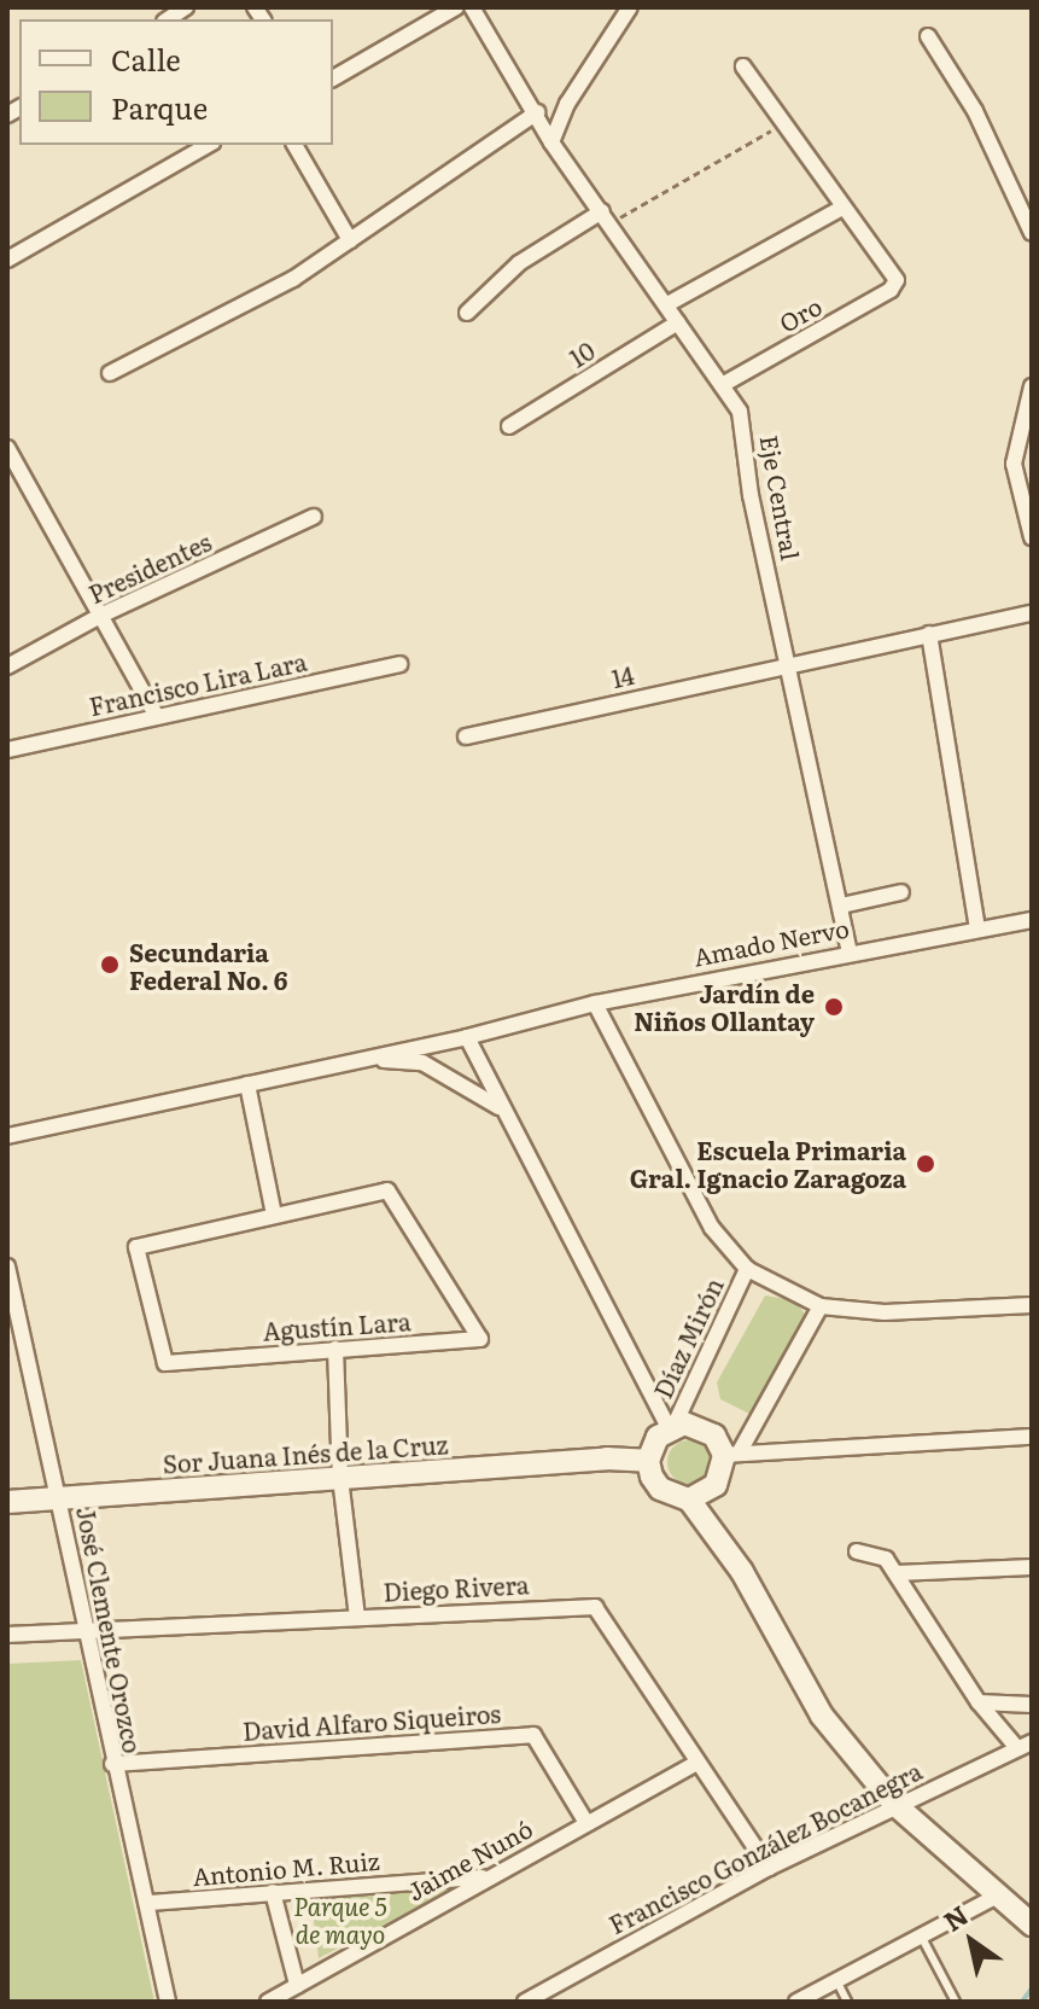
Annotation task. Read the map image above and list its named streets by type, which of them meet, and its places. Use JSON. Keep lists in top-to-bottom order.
{
  "streets": {
    "main road": ["Sor Juana Inés de la Cruz"],
    "street": [
      "Oro",
      "10",
      "Eje Central",
      "Presidentes",
      "14",
      "Francisco Lira Lara",
      "Amado Nervo",
      "Agustín Lara",
      "Díaz Mirón",
      "Diego Rivera",
      "José Clemente Orozco",
      "David Alfaro Siqueiros",
      "Francisco González Bocanegra",
      "Jaime Nunó",
      "Antonio M. Ruiz"
    ]
  },
  "crossings": [
    ["Oro", "Eje Central"],
    ["10", "Eje Central"],
    ["Eje Central", "14"],
    ["Eje Central", "Amado Nervo"],
    ["Díaz Mirón", "Sor Juana Inés de la Cruz"],
    ["Sor Juana Inés de la Cruz", "José Clemente Orozco"],
    ["Diego Rivera", "José Clemente Orozco"],
    ["Diego Rivera", "Francisco González Bocanegra"],
    ["Diego Rivera", "Jaime Nunó"],
    ["José Clemente Orozco", "David Alfaro Siqueiros"],
    ["José Clemente Orozco", "Antonio M. Ruiz"],
    ["David Alfaro Siqueiros", "Jaime Nunó"],
    ["Jaime Nunó", "Antonio M. Ruiz"]
  ],
  "parks": ["Parque 5 de mayo"],
  "places": ["Secundaria Federal No. 6", "Jardín de Niños Ollantay", "Escuela Primaria Gral. Ignacio Zaragoza"],
  "legend": ["Calle", "Parque"],
  "north": "top left"
}
